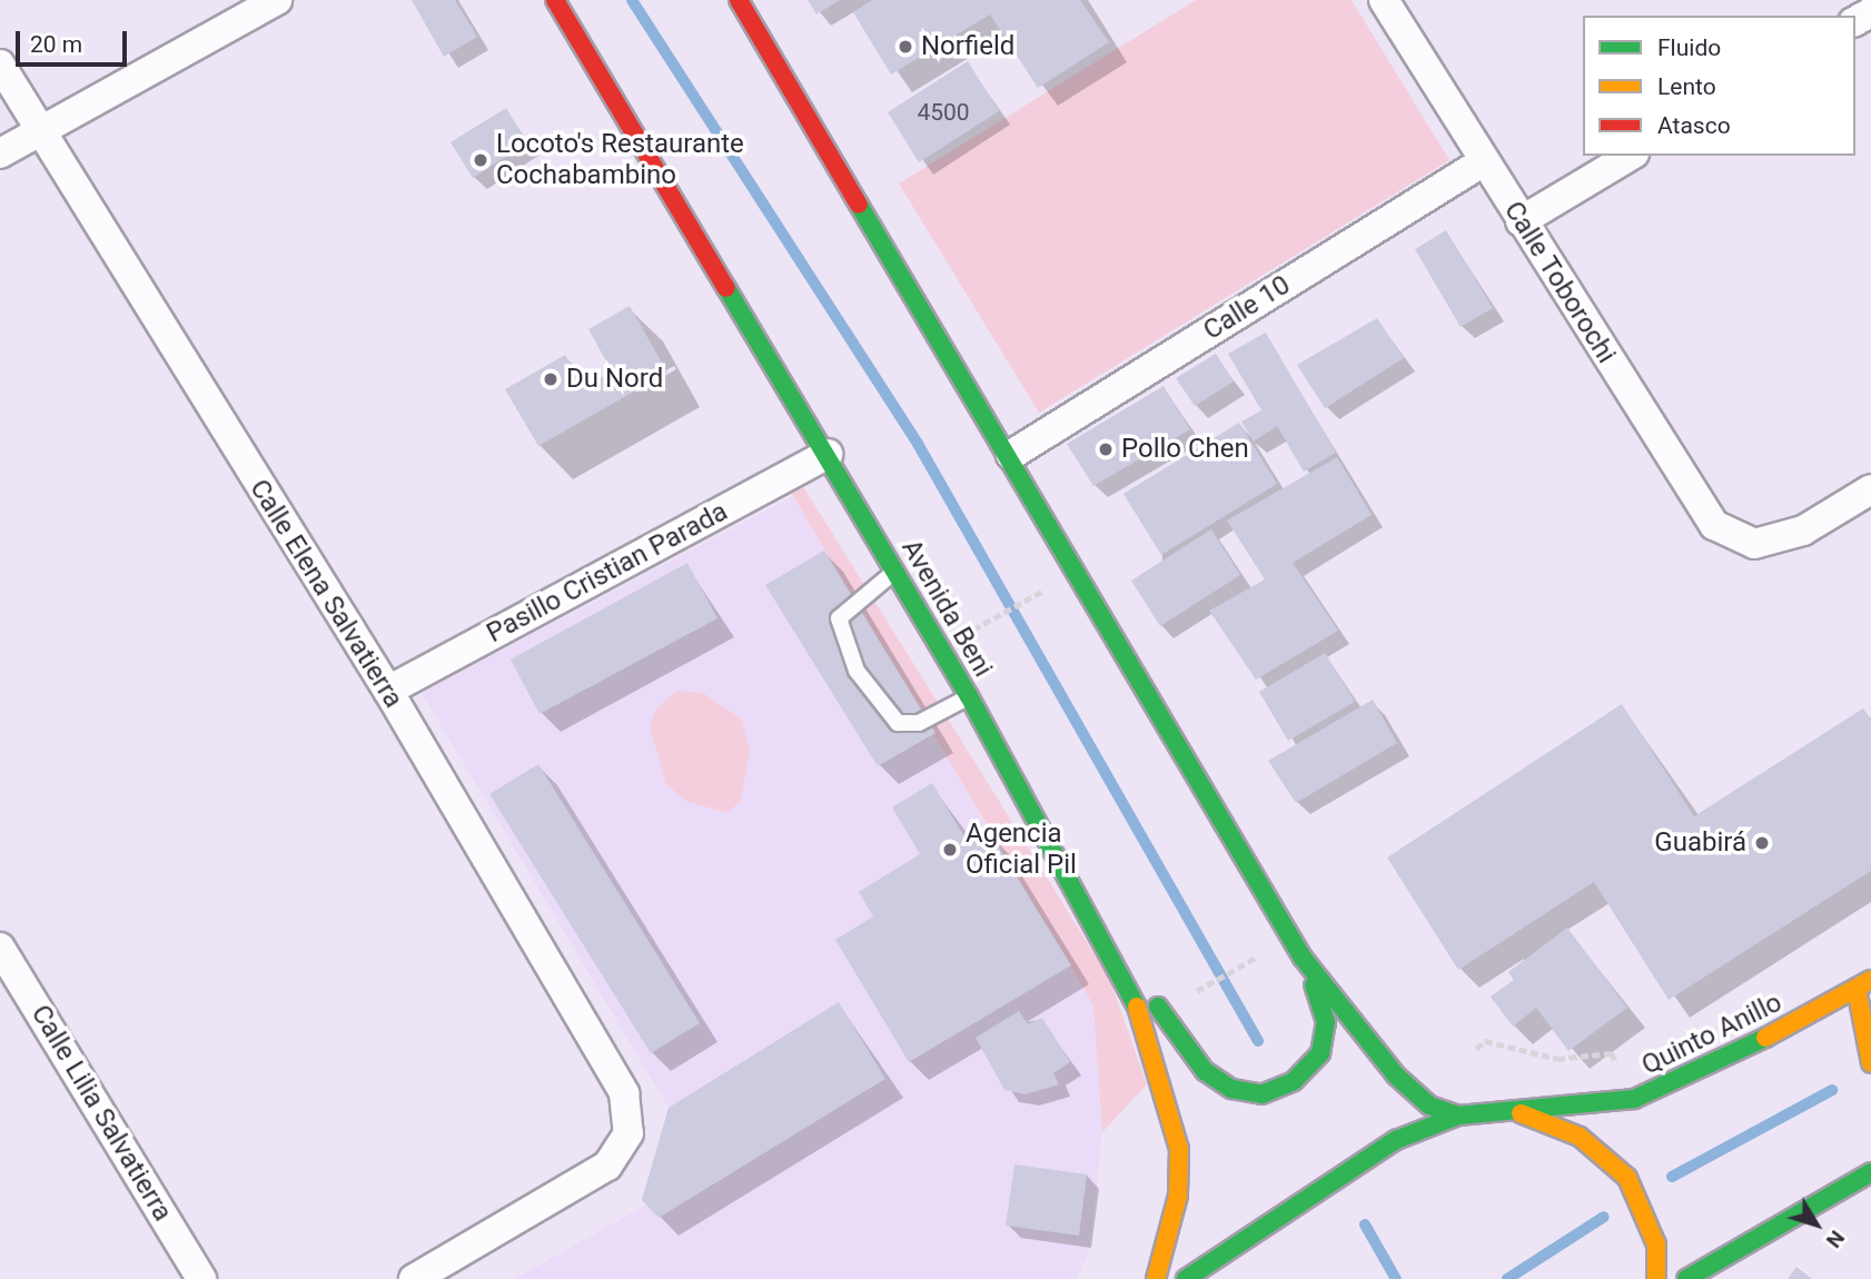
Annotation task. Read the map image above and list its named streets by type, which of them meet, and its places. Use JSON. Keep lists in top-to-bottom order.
{
  "streets": {
    "street": [
      "Calle Toborochi",
      "Calle 10",
      "Pasillo Cristian Parada",
      "Calle Elena Salvatierra",
      "Avenida Beni",
      "Quinto Anillo",
      "Calle Lilia Salvatierra"
    ]
  },
  "crossings": [
    ["Calle Toborochi", "Calle 10"],
    ["Pasillo Cristian Parada", "Calle Elena Salvatierra"],
    ["Pasillo Cristian Parada", "Avenida Beni"]
  ],
  "places": [
    "Norfield",
    "Locoto's Restaurante Cochabambino",
    "Du Nord",
    "Pollo Chen",
    "Guabirá",
    "Agencia Oficial Pil"
  ],
  "house_numbers": ["4500"],
  "legend": ["Fluido", "Lento", "Atasco"],
  "scale_bar": "20 m",
  "north": "bottom right"
}
